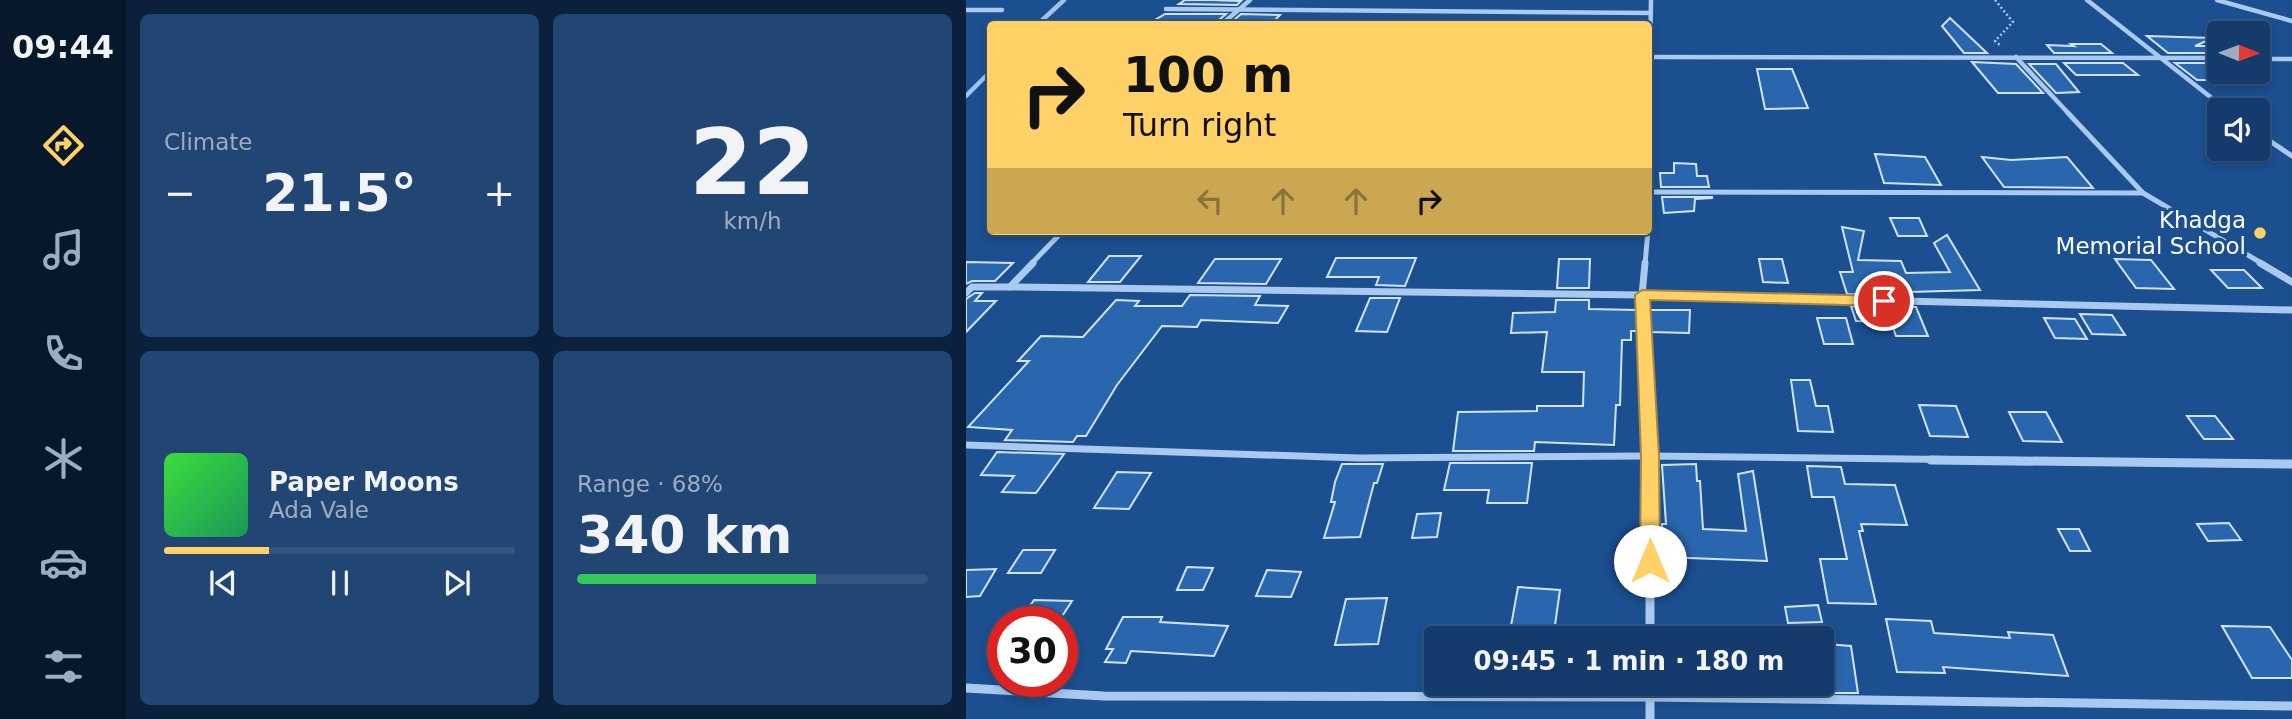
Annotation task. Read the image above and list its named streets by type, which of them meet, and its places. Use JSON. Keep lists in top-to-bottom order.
{
  "places": ["Khadga Memorial School"],
  "north": "right",
  "page": {
    "tabs": "09:44",
    "tile": [
      "Climate",
      ["22", "km/h"],
      ["Range · 68%", "340 km"]
    ],
    "turn": ["100 m", "Turn right"],
    "heat": ["−", "21.5°", "+"],
    "song": ["Paper Moons", "Ada Vale"],
    "limit": "30",
    "trip": "09:45 · 1 min · 180 m"
  }
}
